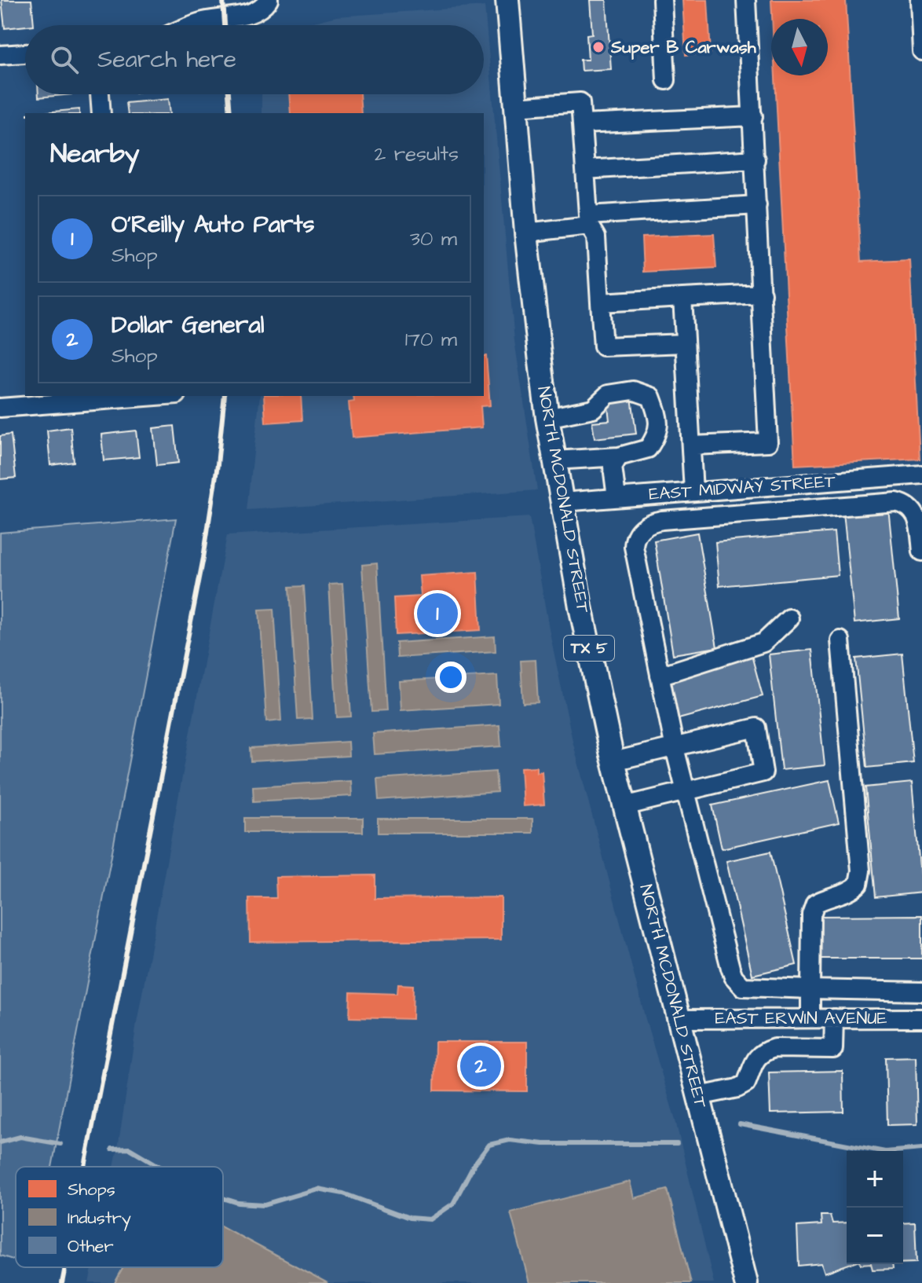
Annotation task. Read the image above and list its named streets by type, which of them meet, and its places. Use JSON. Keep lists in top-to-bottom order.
{
  "streets": {
    "main road": ["NORTH MCDONALD STREET", "TX 5"],
    "street": ["EAST MIDWAY STREET", "EAST ERWIN AVENUE"]
  },
  "crossings": [
    ["EAST MIDWAY STREET", "NORTH MCDONALD STREET"],
    ["NORTH MCDONALD STREET", "EAST ERWIN AVENUE"]
  ],
  "places": ["Super B Carwash"],
  "legend": ["Shops", "Industry", "Other"],
  "north": "bottom",
  "page": {
    "search": "Search here",
    "heading": ["Nearby", "2 results"],
    "list": [
      {
        "mark": "1",
        "name": "O'Reilly Auto Parts",
        "note": "Shop",
        "value": "30 m"
      },
      {
        "mark": "2",
        "name": "Dollar General",
        "note": "Shop",
        "value": "170 m"
      }
    ],
    "pins": ["1", "2"],
    "map_buttons": ["+", "−"]
  }
}
